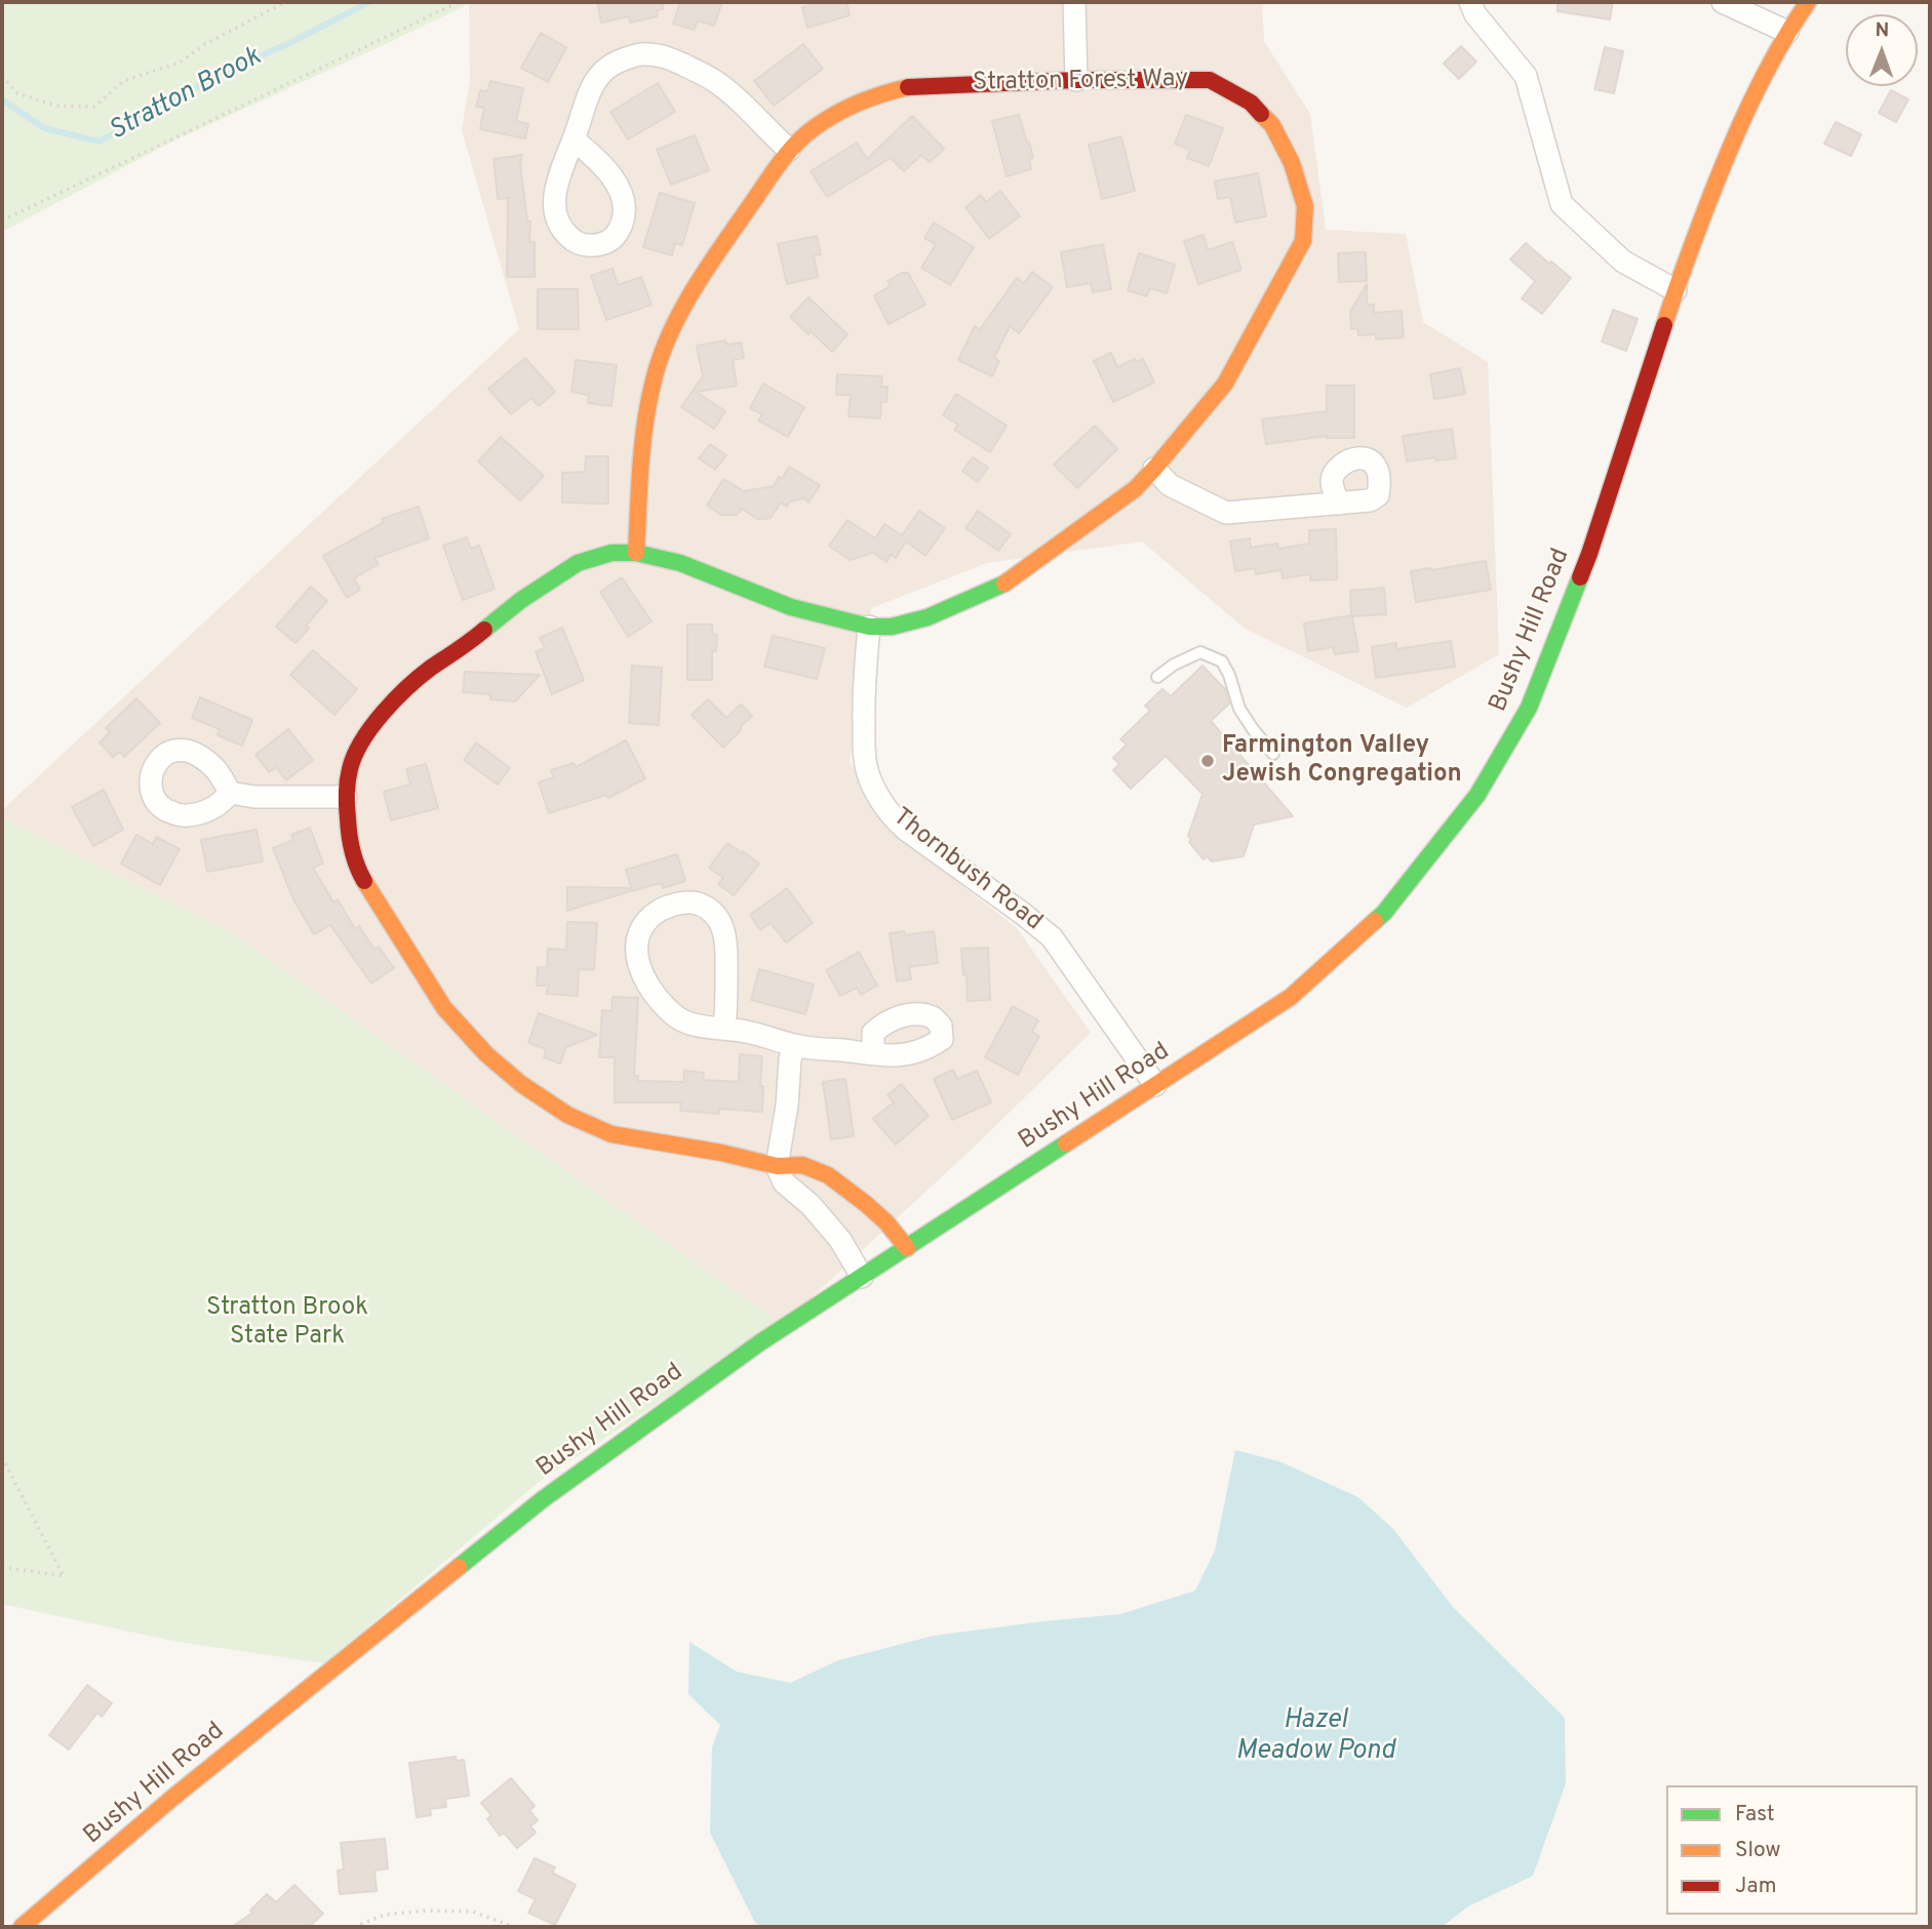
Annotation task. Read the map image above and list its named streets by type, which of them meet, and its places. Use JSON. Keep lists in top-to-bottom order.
{
  "streets": {
    "street": ["Stratton Forest Way", "Bushy Hill Road", "Thornbush Road"]
  },
  "crossings": [
    ["Stratton Forest Way", "Bushy Hill Road"],
    ["Stratton Forest Way", "Thornbush Road"],
    ["Bushy Hill Road", "Thornbush Road"]
  ],
  "water": ["Stratton Brook", "Hazel Meadow Pond"],
  "parks": ["Stratton Brook State Park"],
  "places": ["Farmington Valley Jewish Congregation"],
  "legend": ["Fast", "Slow", "Jam"],
  "north": "top"
}
